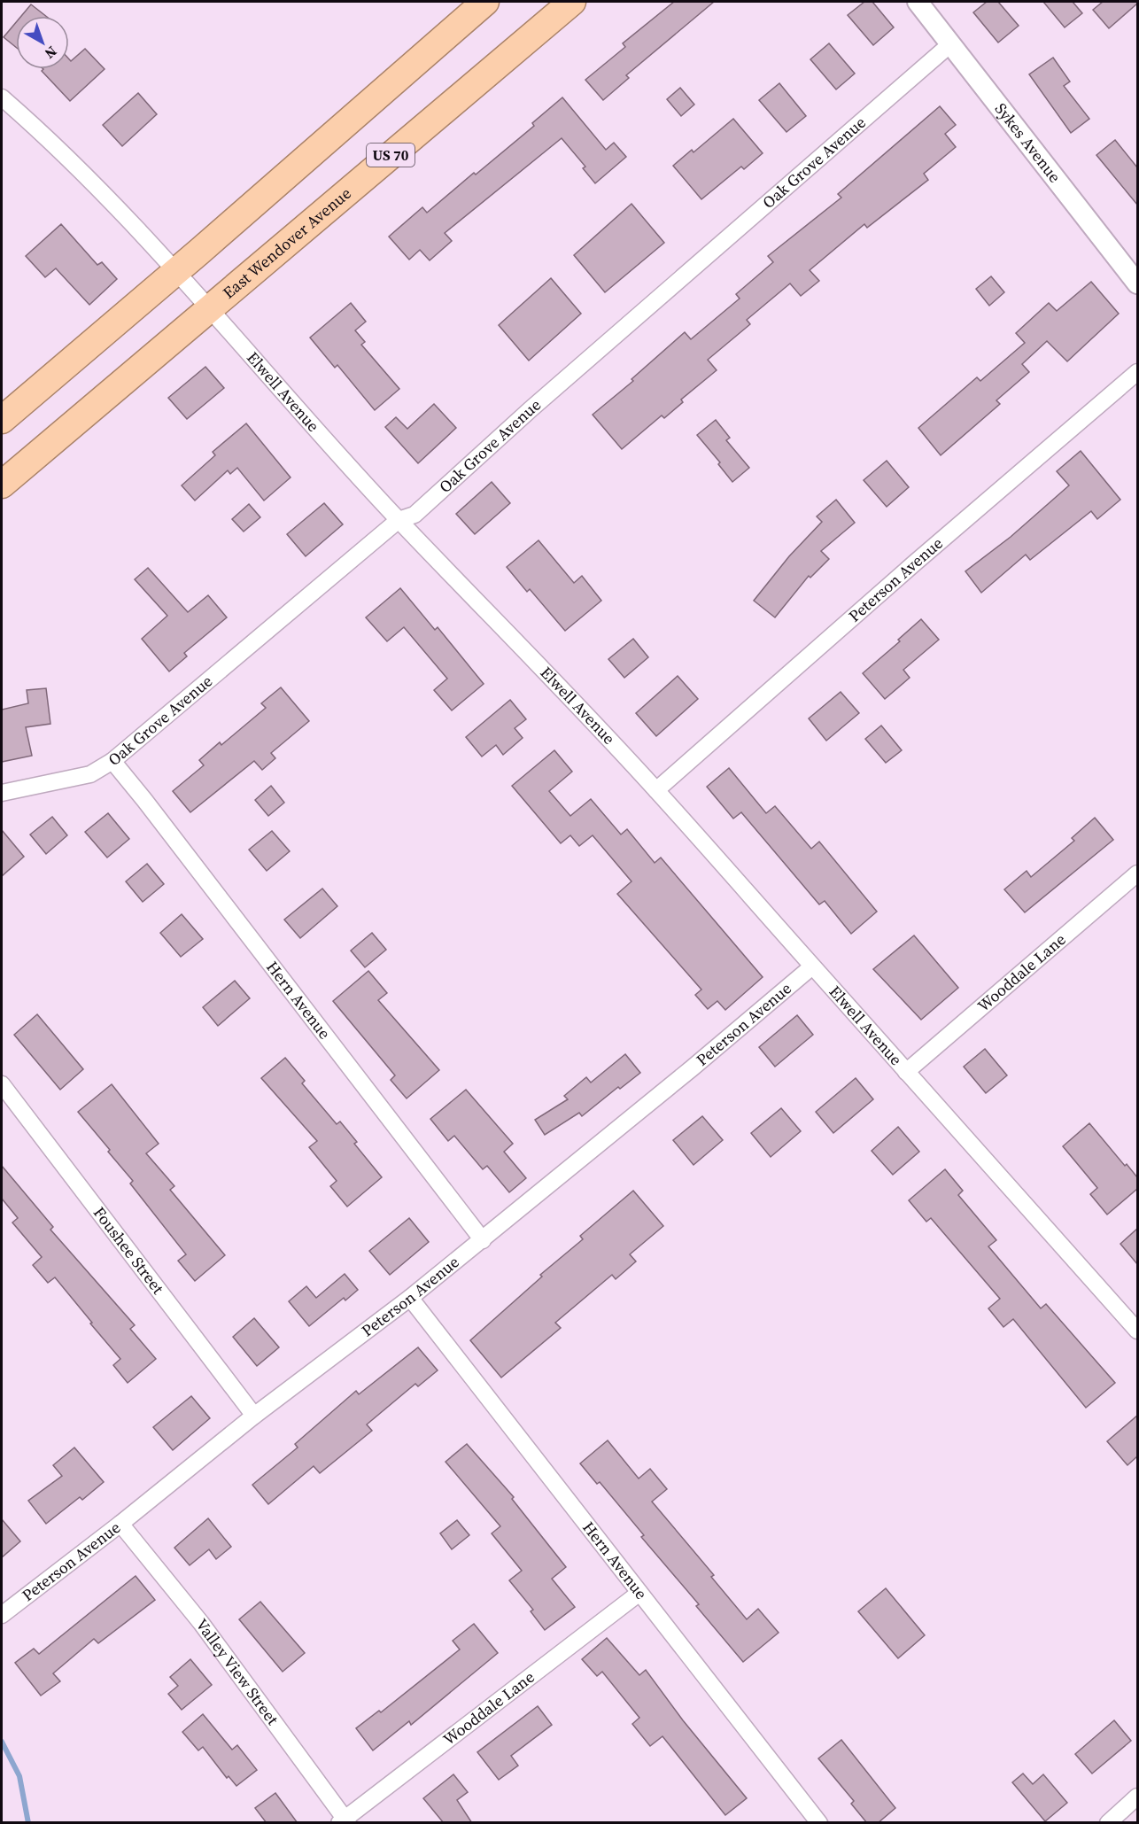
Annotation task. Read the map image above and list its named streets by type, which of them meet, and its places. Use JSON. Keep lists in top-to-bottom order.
{
  "streets": {
    "highway": ["US 70", "East Wendover Avenue"],
    "street": [
      "Sykes Avenue",
      "Oak Grove Avenue",
      "Elwell Avenue",
      "Peterson Avenue",
      "Wooddale Lane",
      "Hern Avenue",
      "Foushee Street",
      "Valley View Street"
    ]
  },
  "crossings": [
    ["Sykes Avenue", "Oak Grove Avenue"],
    ["Oak Grove Avenue", "Elwell Avenue"],
    ["Oak Grove Avenue", "Hern Avenue"],
    ["East Wendover Avenue", "Elwell Avenue"],
    ["Elwell Avenue", "Peterson Avenue"],
    ["Elwell Avenue", "Wooddale Lane"],
    ["Peterson Avenue", "Hern Avenue"],
    ["Peterson Avenue", "Foushee Street"],
    ["Peterson Avenue", "Valley View Street"],
    ["Wooddale Lane", "Hern Avenue"],
    ["Wooddale Lane", "Valley View Street"]
  ],
  "north": "bottom right"
}
